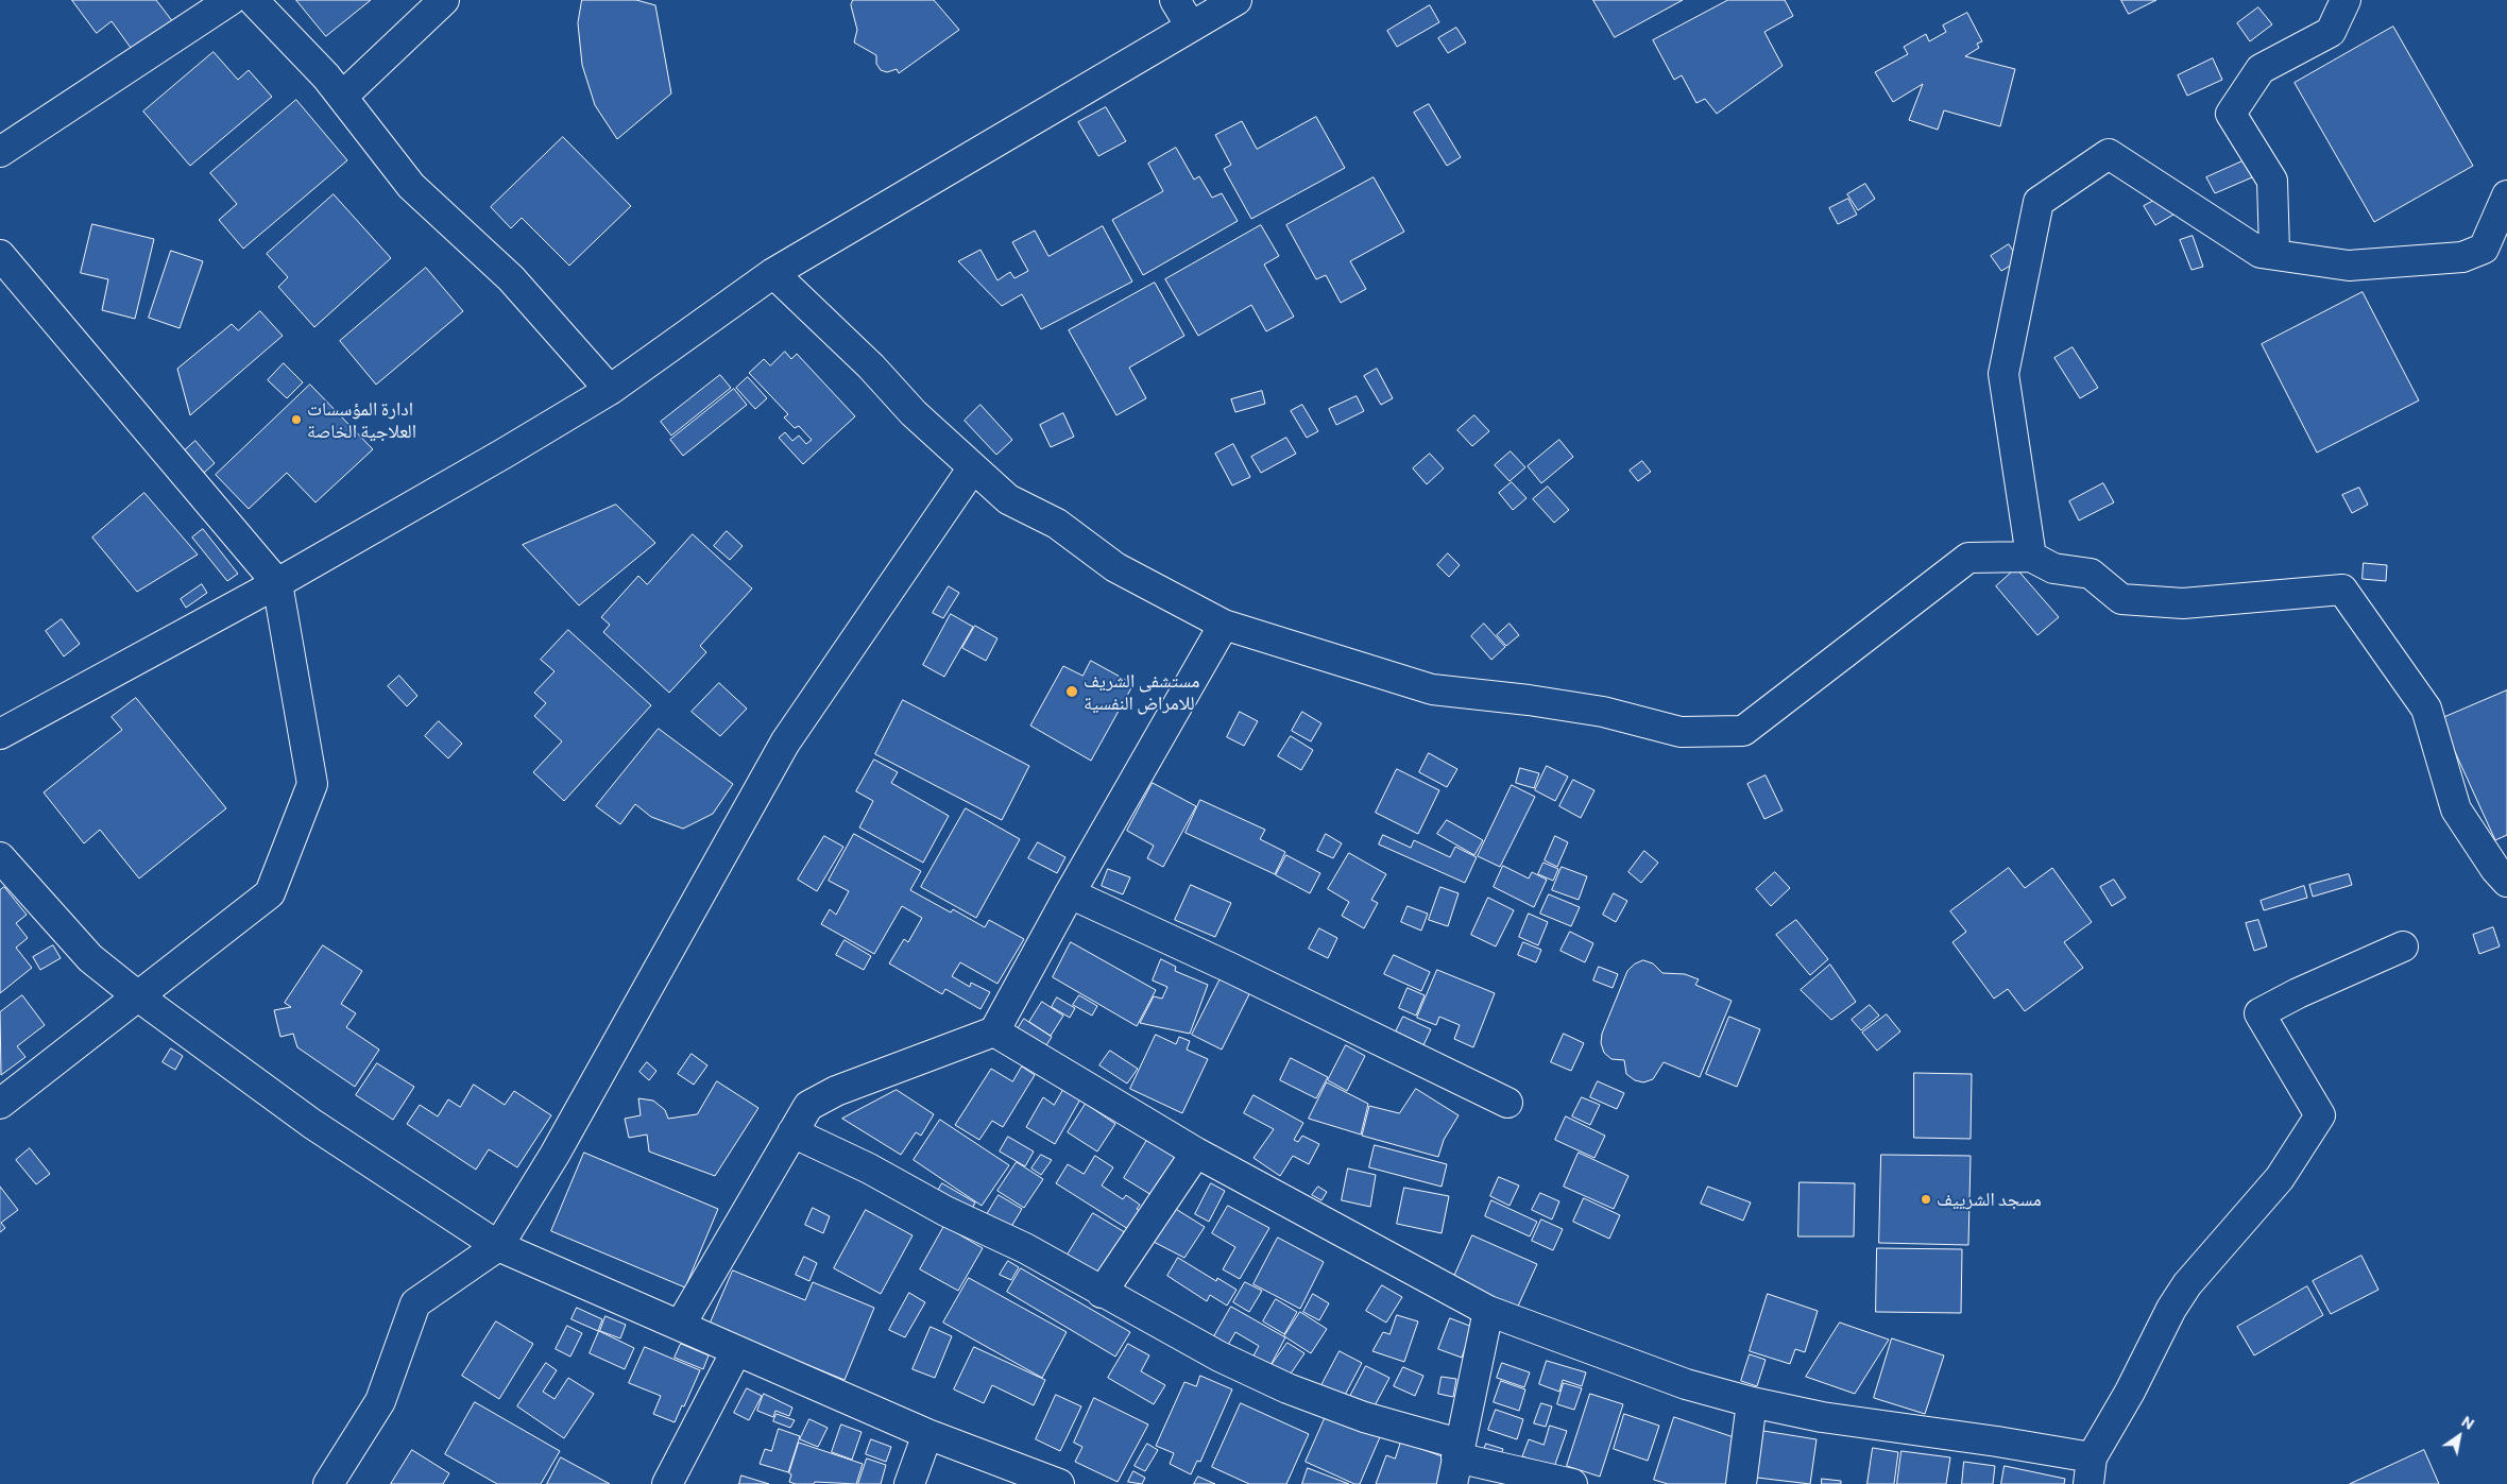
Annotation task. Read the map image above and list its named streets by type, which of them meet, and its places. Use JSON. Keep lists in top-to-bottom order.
{
  "places": ["ادارة المؤسسات العلاجية الخاصة", "مستشفى الشريف للامراض النفسية", "مسجد الشرييف"],
  "north": "top right"
}
